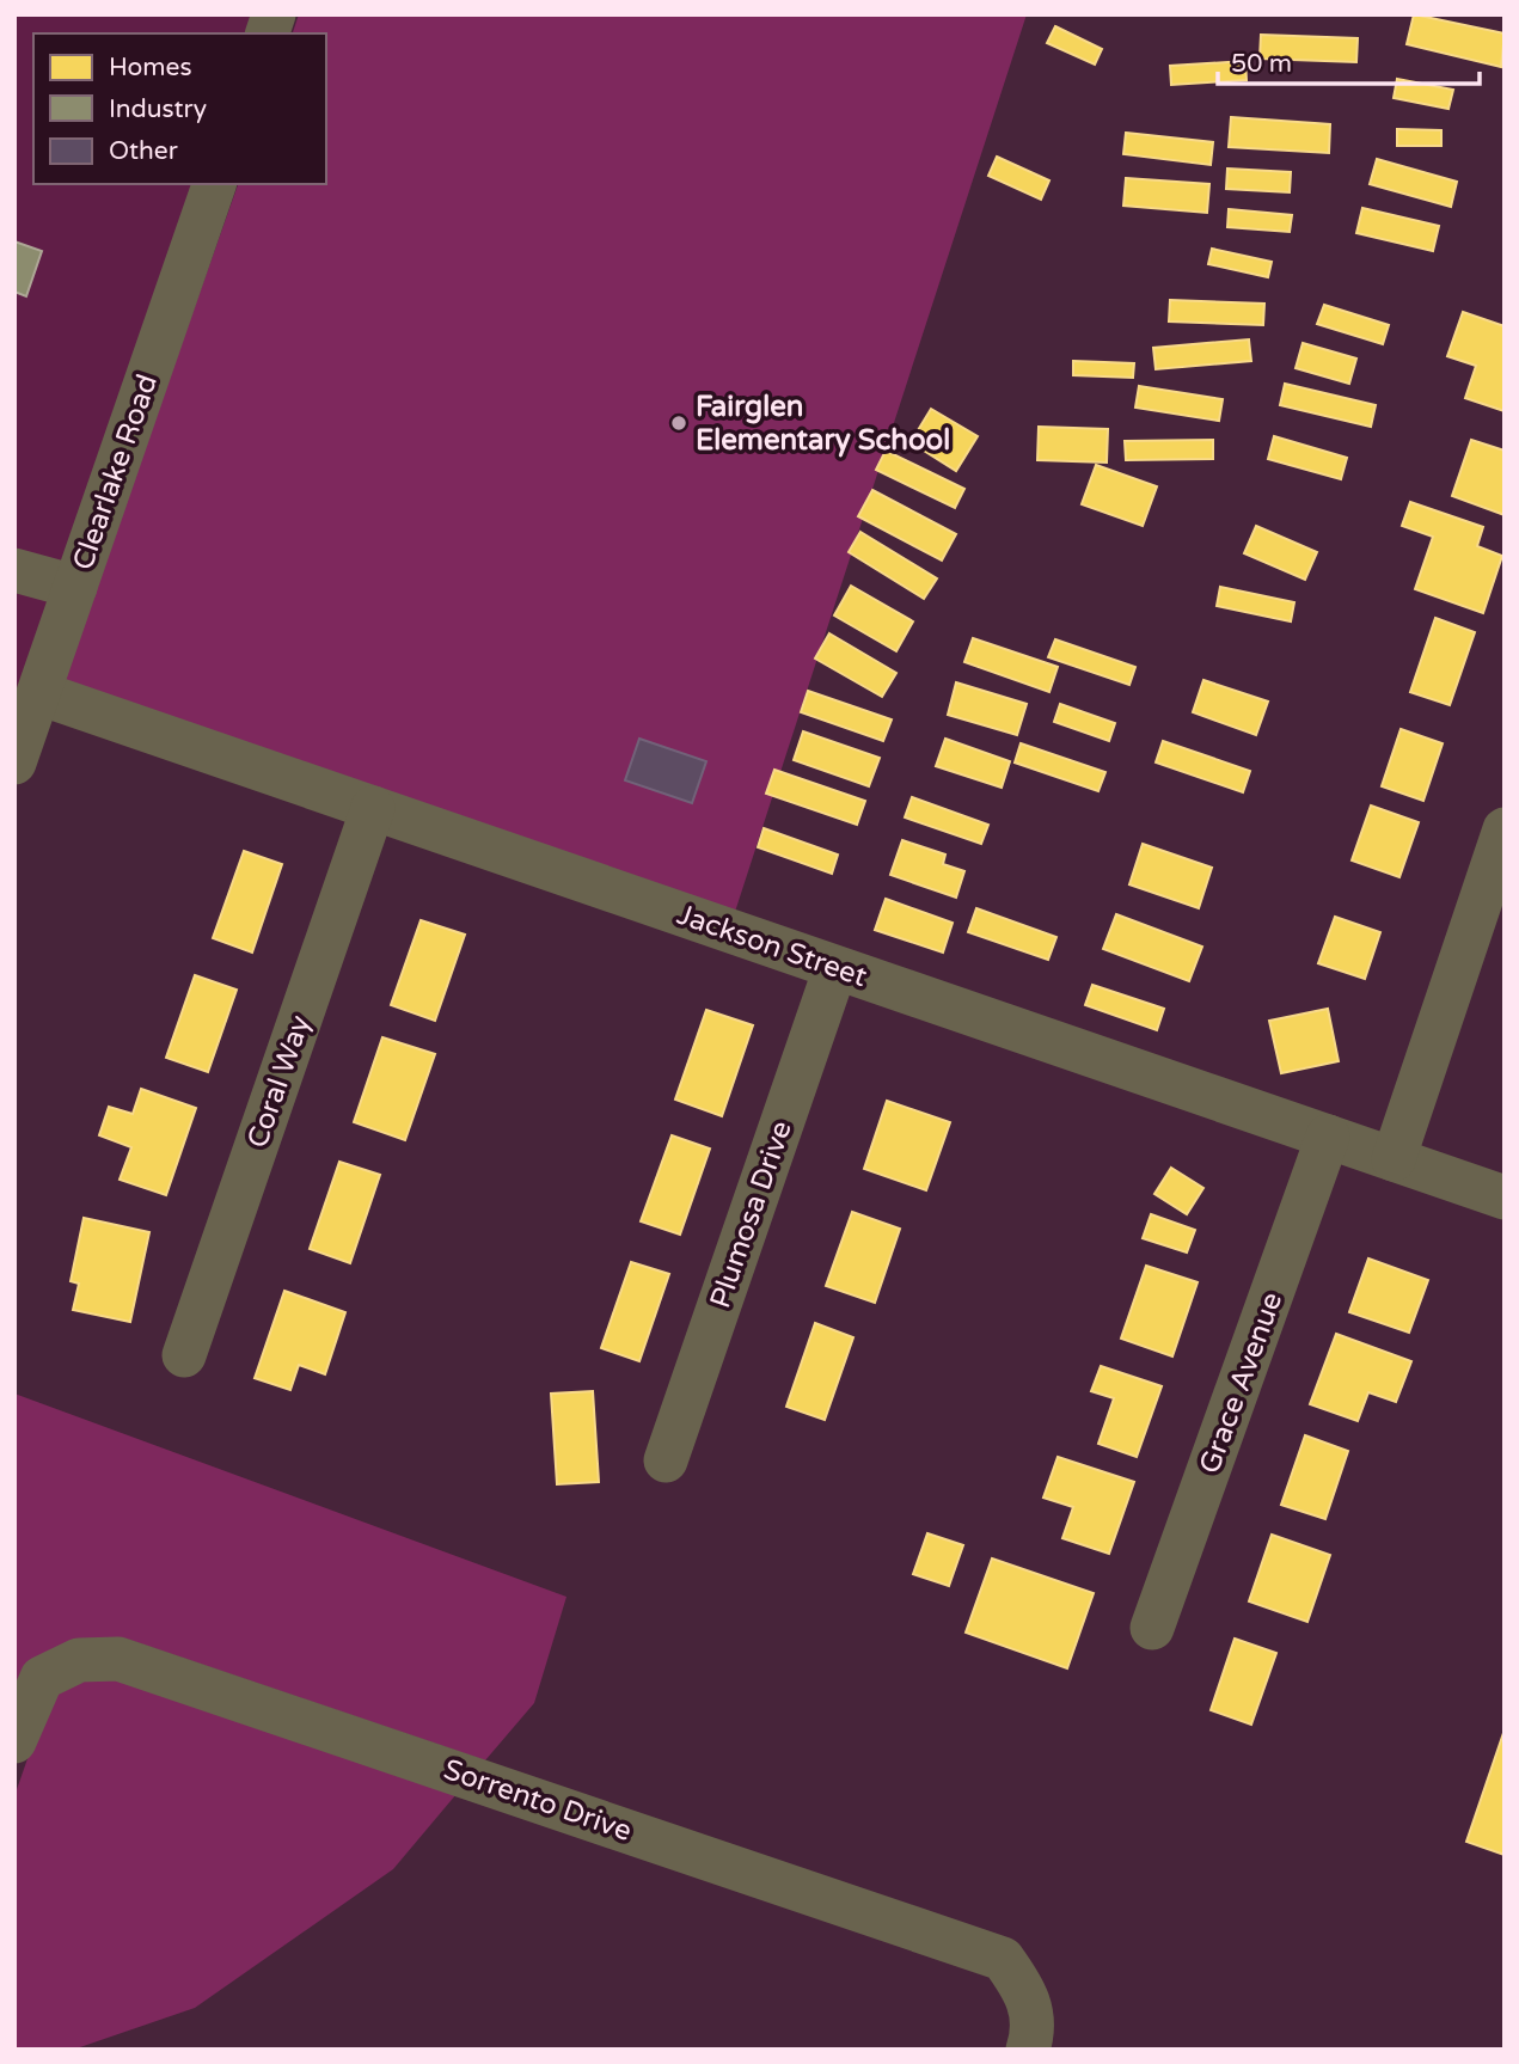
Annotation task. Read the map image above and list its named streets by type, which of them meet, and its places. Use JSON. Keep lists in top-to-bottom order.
{
  "streets": {
    "street": [
      "Clearlake Road",
      "Jackson Street",
      "Coral Way",
      "Plumosa Drive",
      "Grace Avenue",
      "Sorrento Drive"
    ]
  },
  "crossings": [
    ["Clearlake Road", "Jackson Street"],
    ["Jackson Street", "Coral Way"],
    ["Jackson Street", "Plumosa Drive"],
    ["Jackson Street", "Grace Avenue"]
  ],
  "places": ["Fairglen Elementary School"],
  "legend": ["Homes", "Industry", "Other"],
  "scale_bar": "50 m"
}
